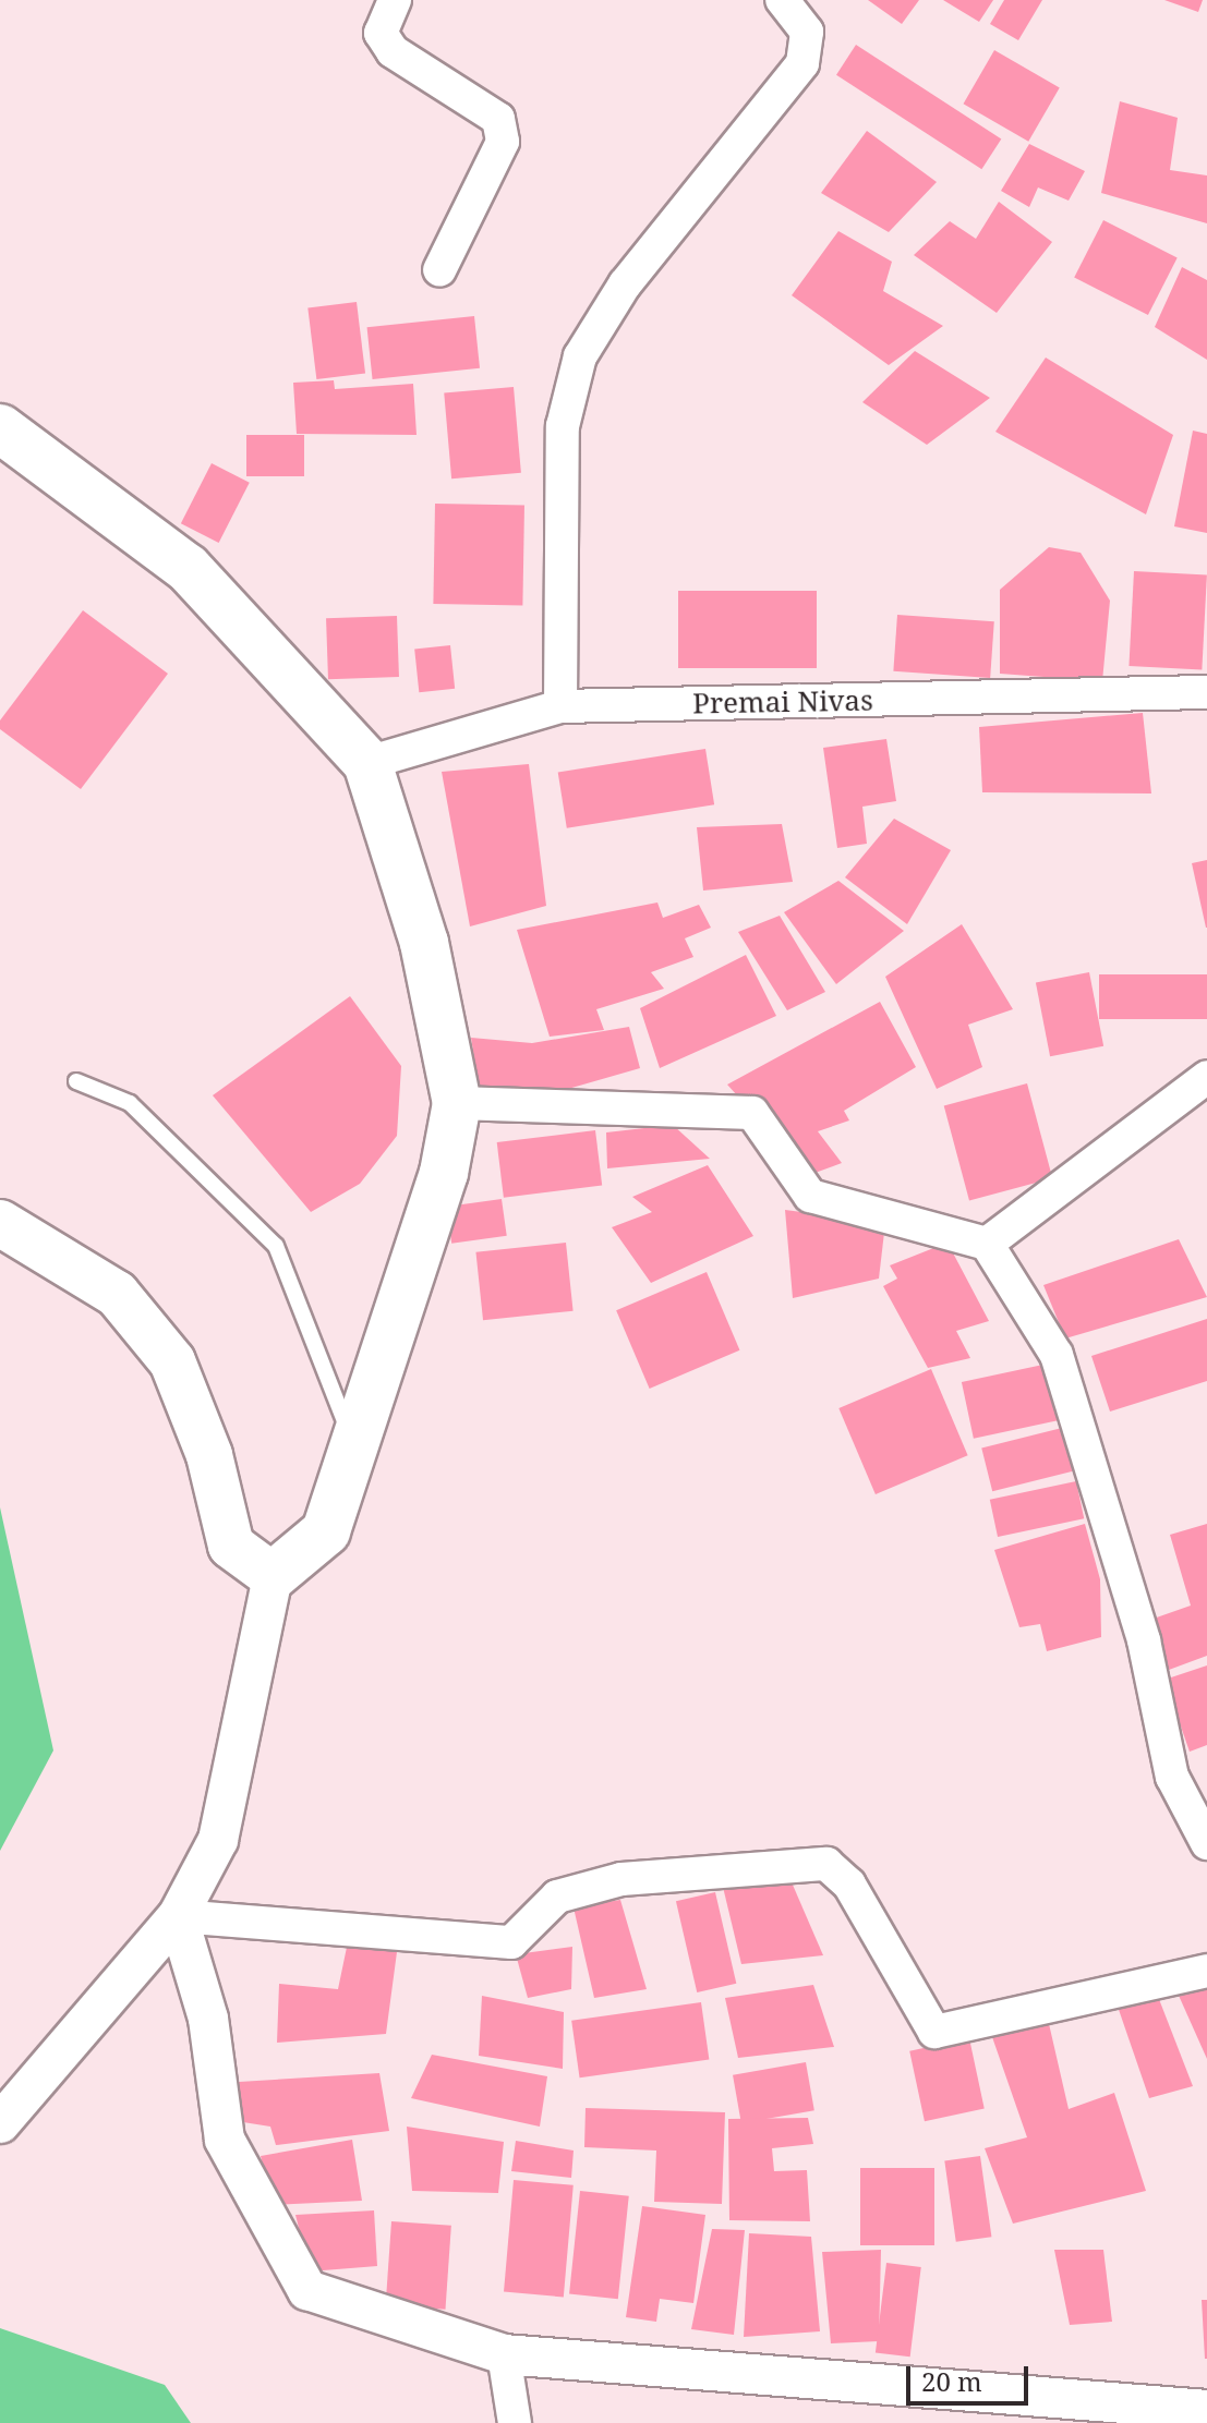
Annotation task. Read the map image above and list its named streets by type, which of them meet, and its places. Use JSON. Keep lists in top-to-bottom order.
{
  "streets": {
    "street": ["Premai Nivas"]
  },
  "scale_bar": "20 m"
}
